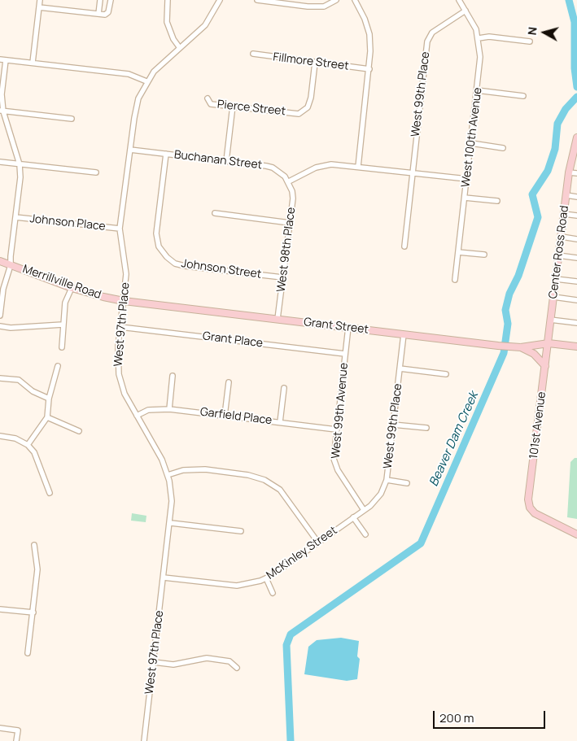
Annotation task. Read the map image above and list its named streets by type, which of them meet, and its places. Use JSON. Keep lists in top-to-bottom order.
{
  "streets": {
    "street": [
      "Fillmore Street",
      "West 99th Place",
      "Pierce Street",
      "West 100th Avenue",
      "Buchanan Street",
      "Johnson Place",
      "West 98th Place",
      "Center Ross Road",
      "Johnson Street",
      "Merrillville Road",
      "West 97th Place",
      "Grant Street",
      "Grant Place",
      "West 99th Avenue",
      "Garfield Place",
      "101st Avenue",
      "McKinley Street"
    ]
  },
  "crossings": [
    ["Fillmore Street", "Pierce Street"],
    ["West 99th Place", "West 100th Avenue"],
    ["West 99th Place", "Grant Street"],
    ["West 99th Place", "West 99th Avenue"],
    ["West 99th Place", "McKinley Street"],
    ["Buchanan Street", "West 98th Place"],
    ["Buchanan Street", "Johnson Street"],
    ["Buchanan Street", "West 97th Place"],
    ["Johnson Place", "West 97th Place"],
    ["West 98th Place", "Johnson Street"],
    ["West 98th Place", "Grant Street"],
    ["Center Ross Road", "Grant Street"],
    ["Center Ross Road", "101st Avenue"],
    ["Merrillville Road", "West 97th Place"],
    ["Merrillville Road", "Grant Street"],
    ["West 97th Place", "Grant Street"],
    ["West 97th Place", "Grant Place"],
    ["West 97th Place", "Garfield Place"],
    ["West 97th Place", "McKinley Street"],
    ["Grant Street", "West 99th Avenue"],
    ["Grant Street", "101st Avenue"],
    ["Grant Place", "West 99th Avenue"],
    ["West 99th Avenue", "Garfield Place"],
    ["West 99th Avenue", "McKinley Street"]
  ],
  "water": ["Beaver Dam Creek"],
  "scale_bar": "200 m",
  "north": "left"
}
